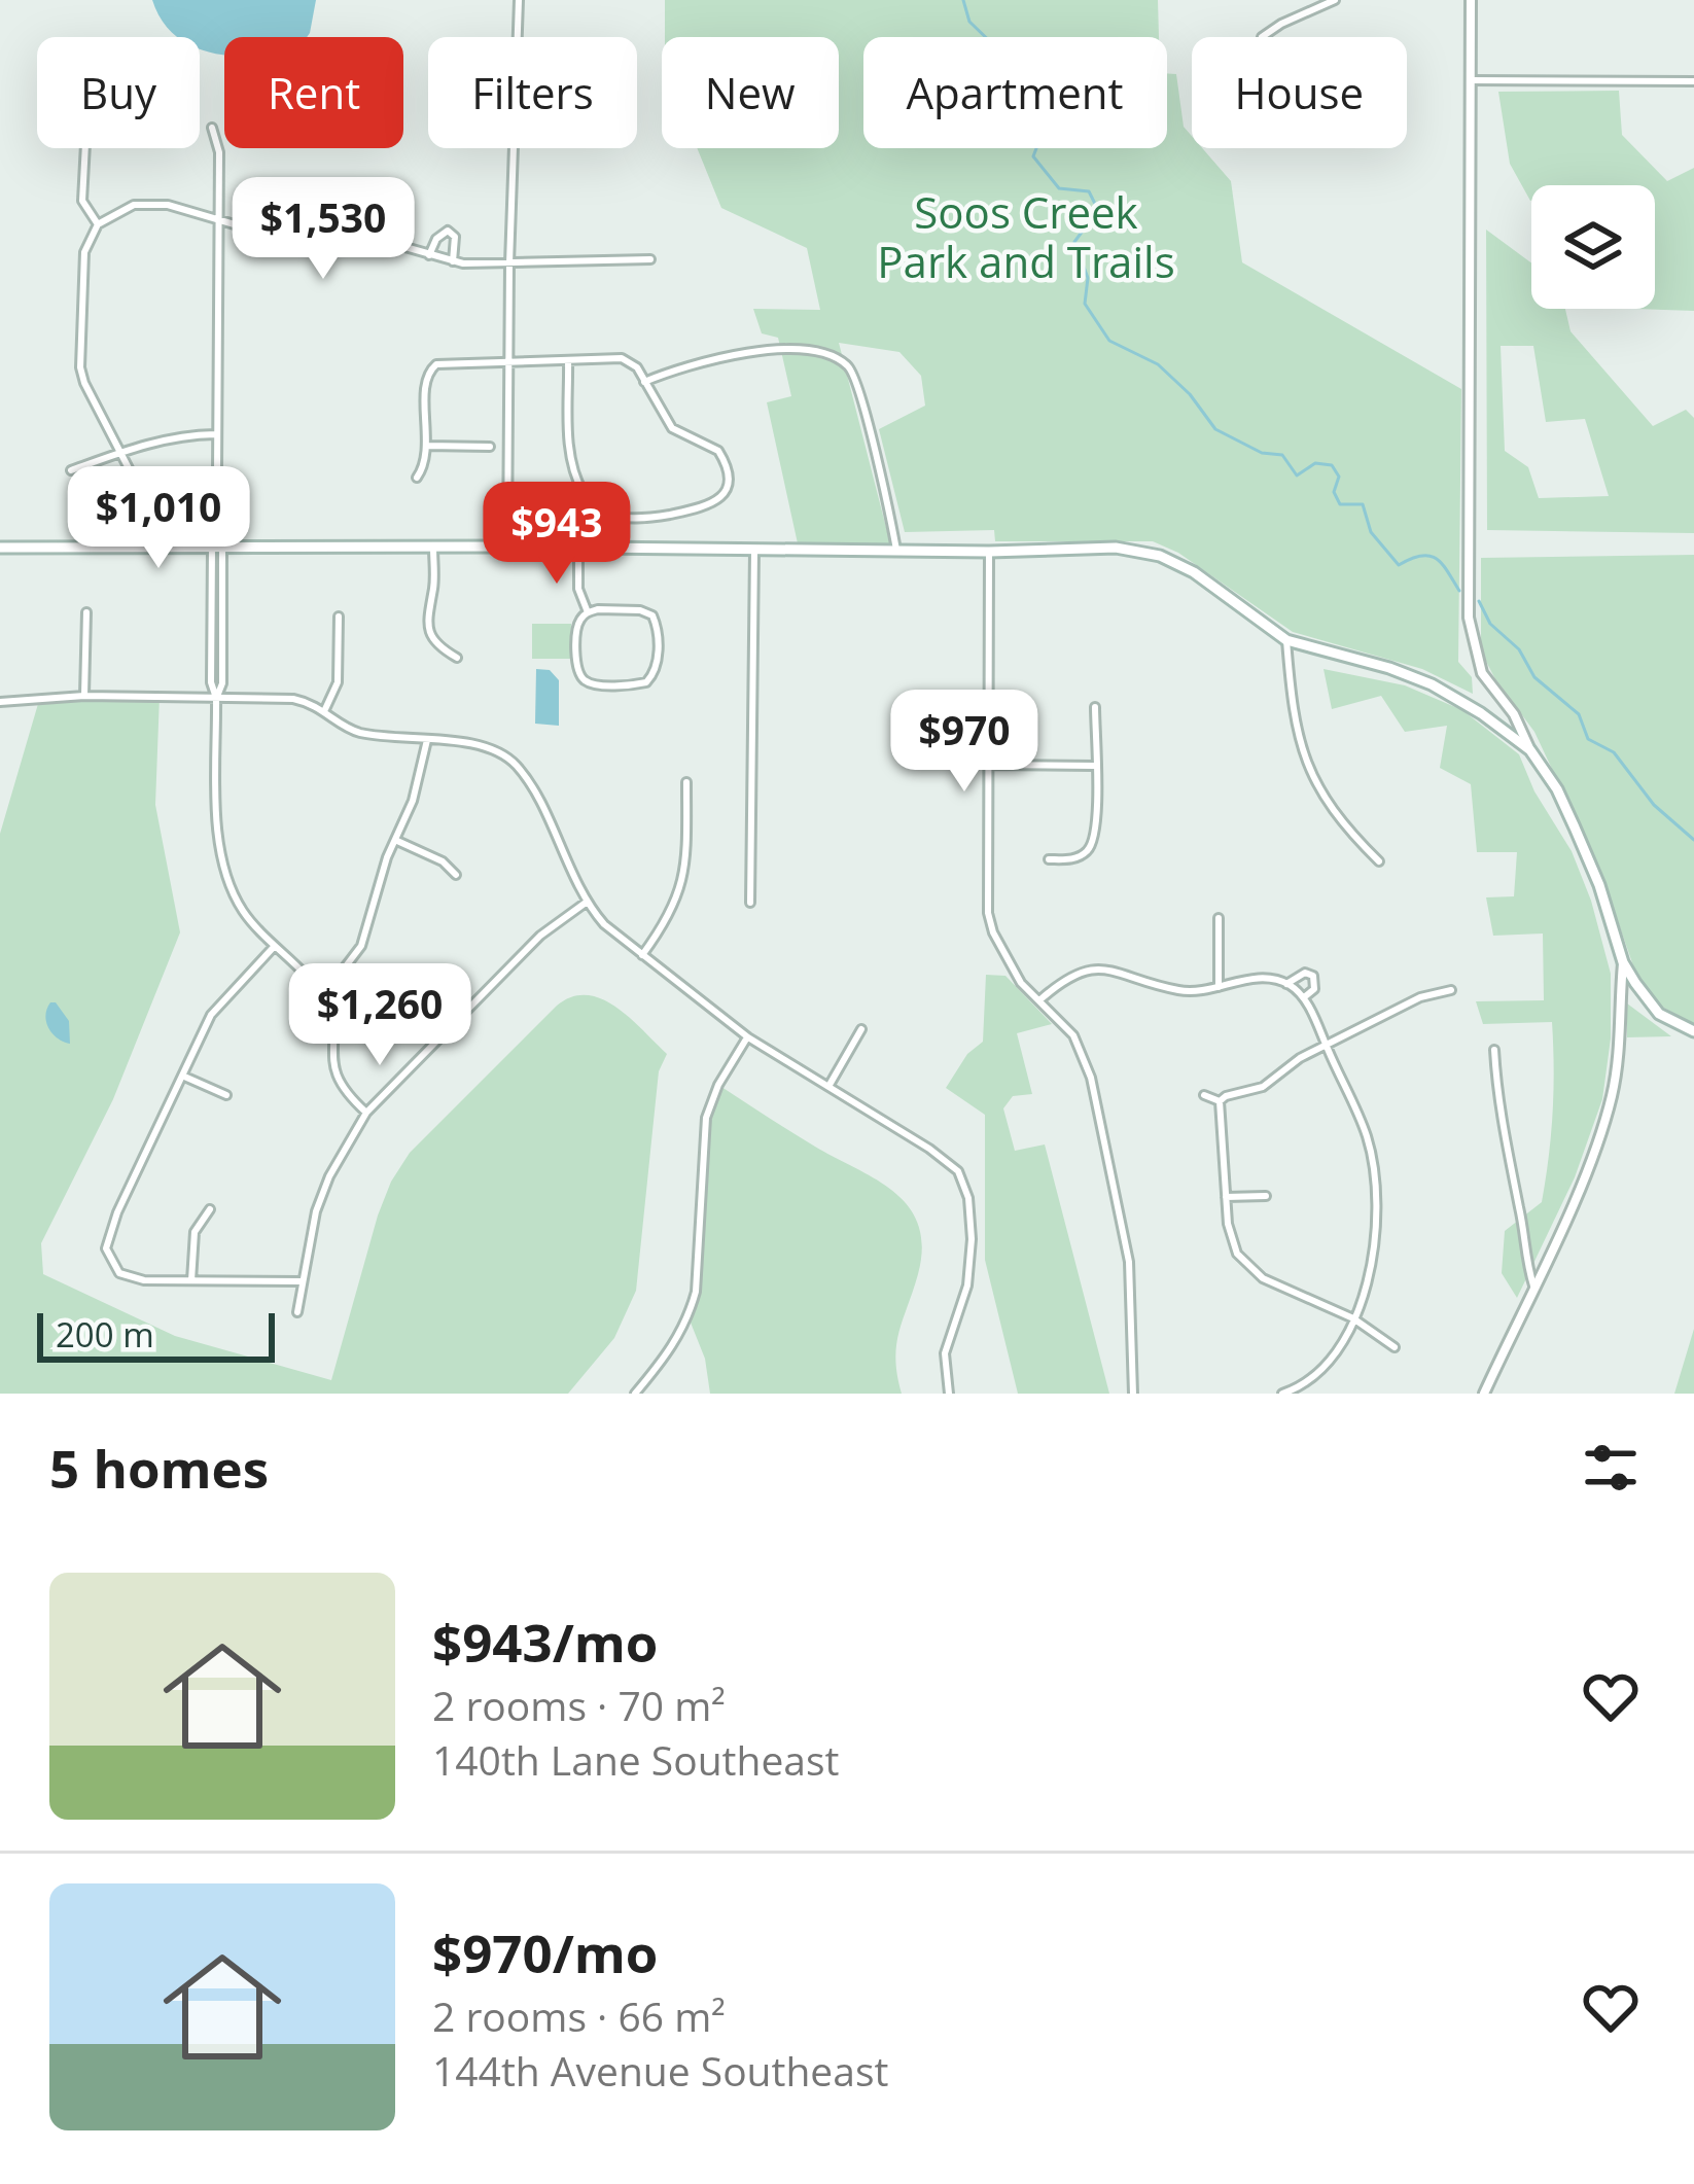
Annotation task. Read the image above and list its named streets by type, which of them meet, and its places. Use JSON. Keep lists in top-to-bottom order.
{
  "parks": ["Soos Creek Park and Trails"],
  "scale_bar": "200 m",
  "page": {
    "chip": [
      "Buy",
      "Rent",
      "Filters",
      "New",
      "Apartment",
      "House"
    ],
    "price": [
      "$1,530",
      "$1,010",
      "$943",
      "$970",
      "$1,260"
    ],
    "scale": "200 m",
    "heading": "5 homes",
    "list": [
      {
        "name": "$943/mo",
        "note": "2 rooms · 70 m² · 140th Lane Southeast"
      },
      {
        "name": "$970/mo",
        "note": "2 rooms · 66 m² · 144th Avenue Southeast"
      }
    ]
  }
}
